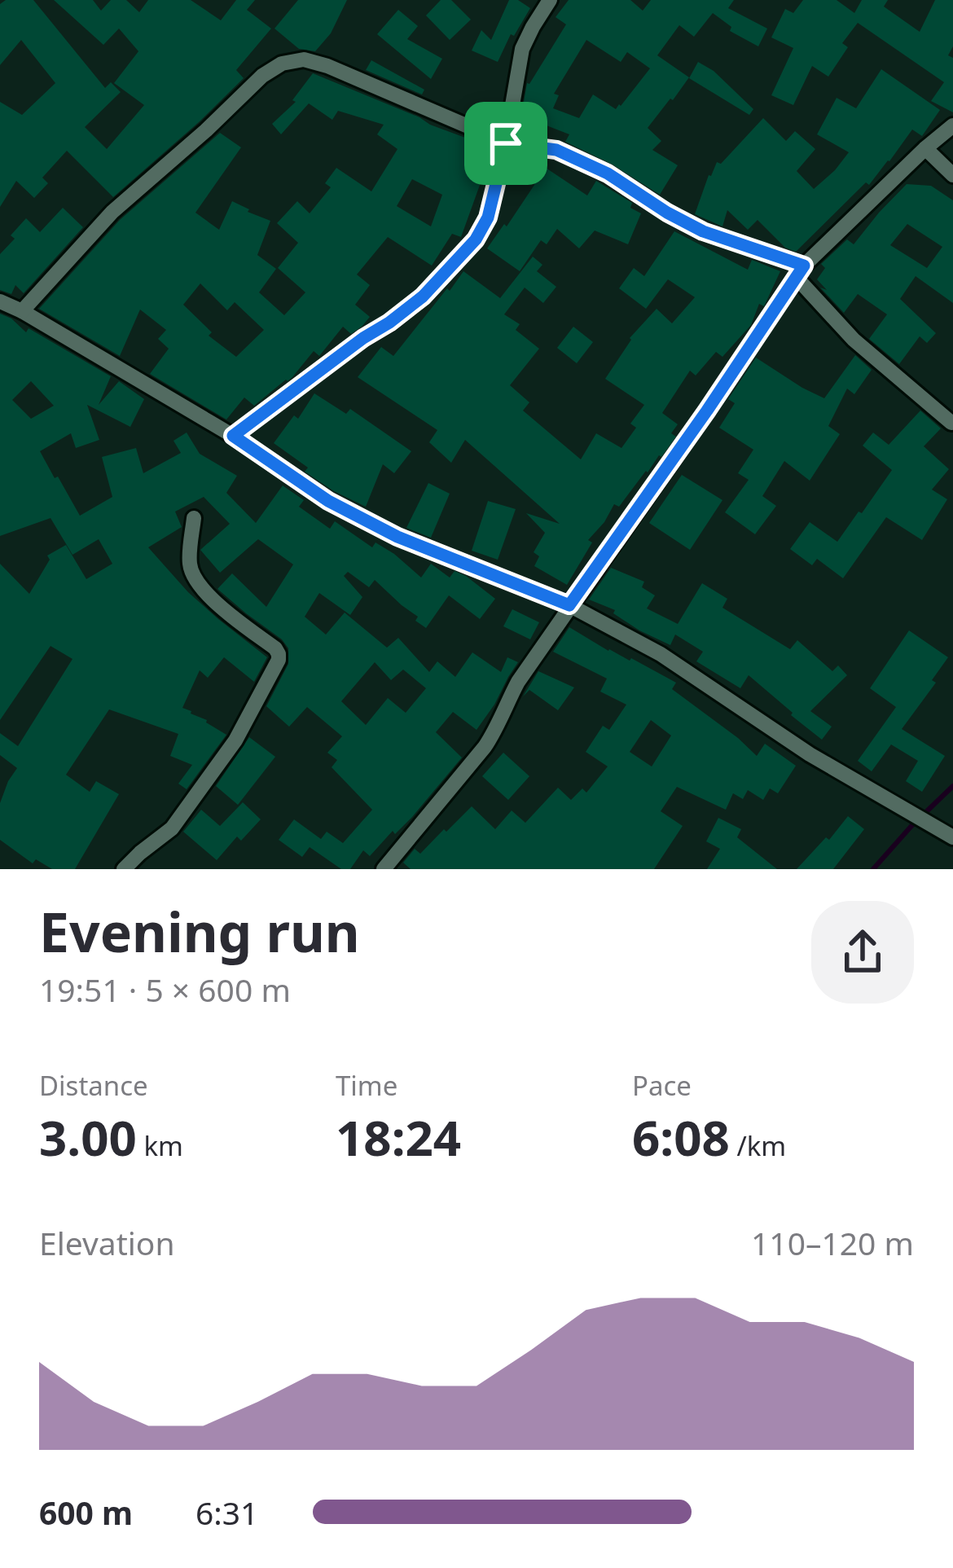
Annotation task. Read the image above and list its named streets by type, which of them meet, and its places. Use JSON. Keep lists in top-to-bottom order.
{
  "page": {
    "heading": ["Evening run", "19:51 · 5 × 600 m"],
    "stats": [
      ["Distance", "3.00 km"],
      ["Time", "18:24"],
      ["Pace", "6:08 /km"]
    ],
    "chart": ["Elevation", "110–120 m"],
    "list": [
      {
        "name": "600 m",
        "note": "6:31"
      }
    ]
  }
}
